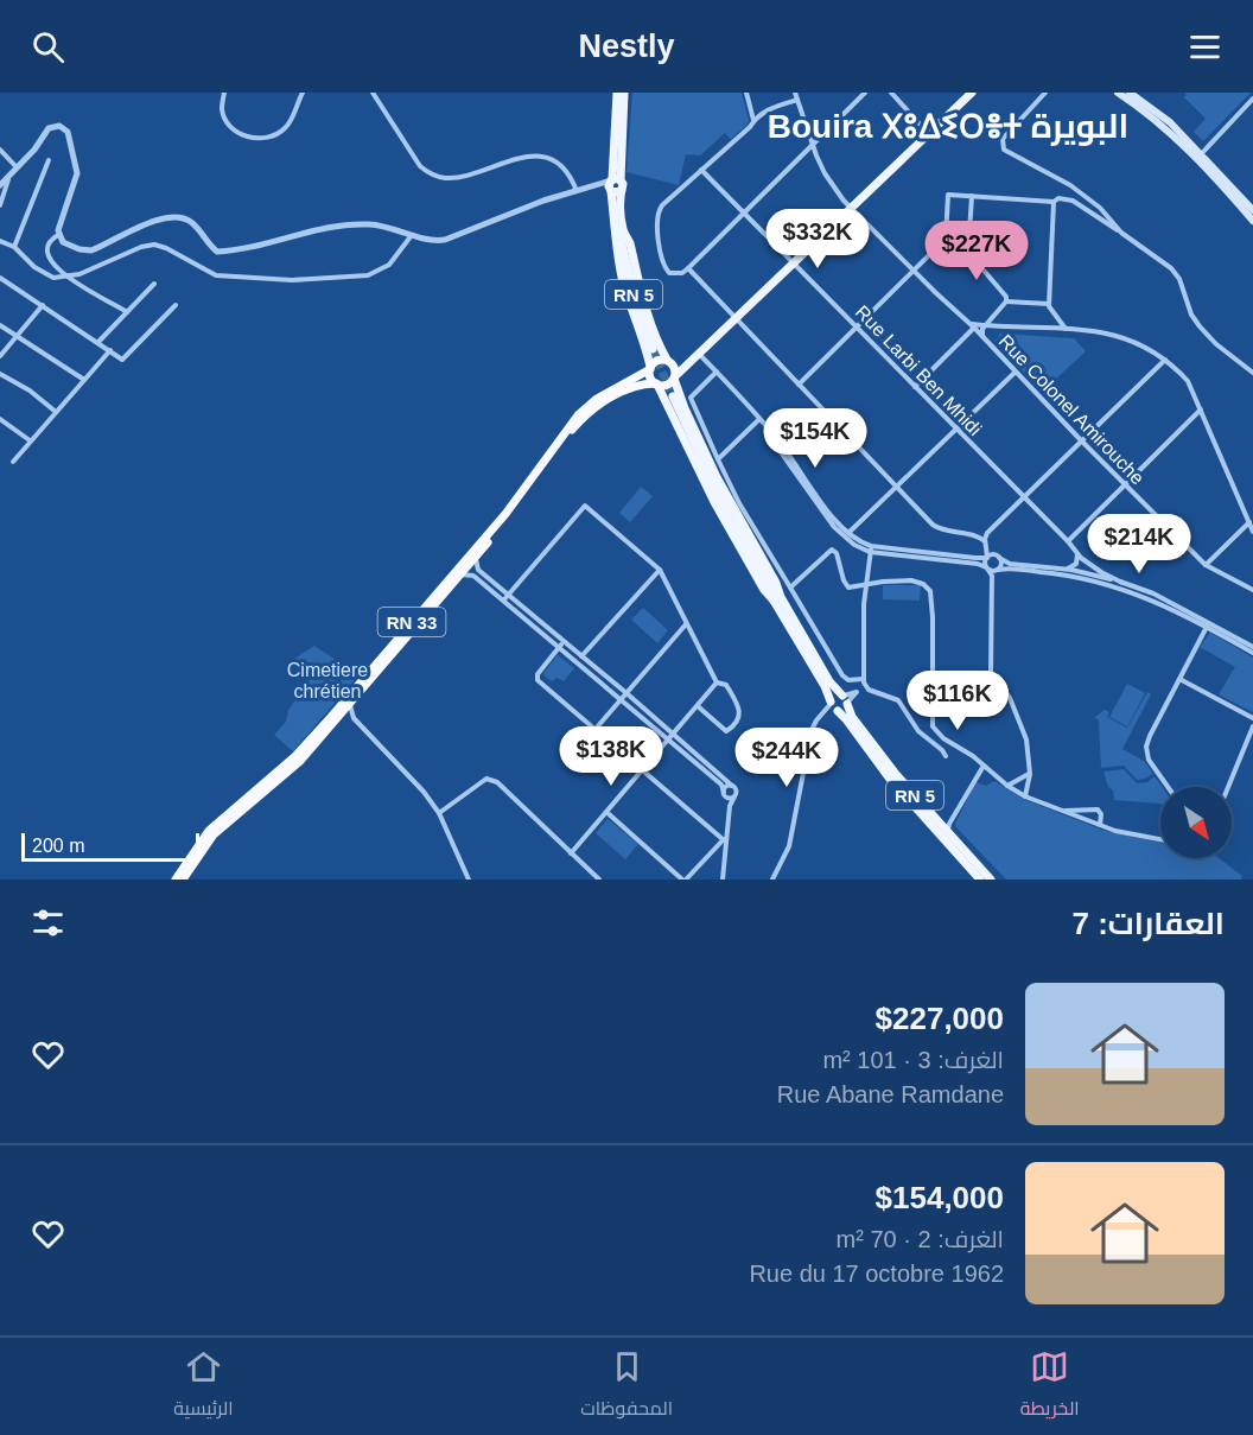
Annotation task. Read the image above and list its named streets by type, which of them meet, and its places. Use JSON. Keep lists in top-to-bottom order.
{
  "streets": {
    "highway": ["RN 33"],
    "main road": ["RN 5"],
    "street": ["Rue Larbi Ben Mhidi", "Rue Colonel Amirouche"]
  },
  "crossings": [
    ["RN 5", "RN 33"]
  ],
  "districts": ["Bouira ⵝⵓⵠⵉⵔⴻⵜ البويرة"],
  "parks": ["Cimetiere chrétien"],
  "scale_bar": "200 m",
  "north": "bottom right",
  "page": {
    "header": "Nestly",
    "price": [
      "$332K",
      "$227K",
      "$154K",
      "$214K",
      "$116K",
      "$138K",
      "$244K"
    ],
    "scale": "200 m",
    "heading": "العقارات: 7",
    "list": [
      {
        "name": "$227,000",
        "note": "الغرف: 3 · 101 m² · Rue Abane Ramdane"
      },
      {
        "name": "$154,000",
        "note": "الغرف: 2 · 70 m² · Rue du 17 octobre 1962"
      }
    ],
    "tabs": ["الخريطة", "المحفوظات", "الرئيسية"]
  }
}
